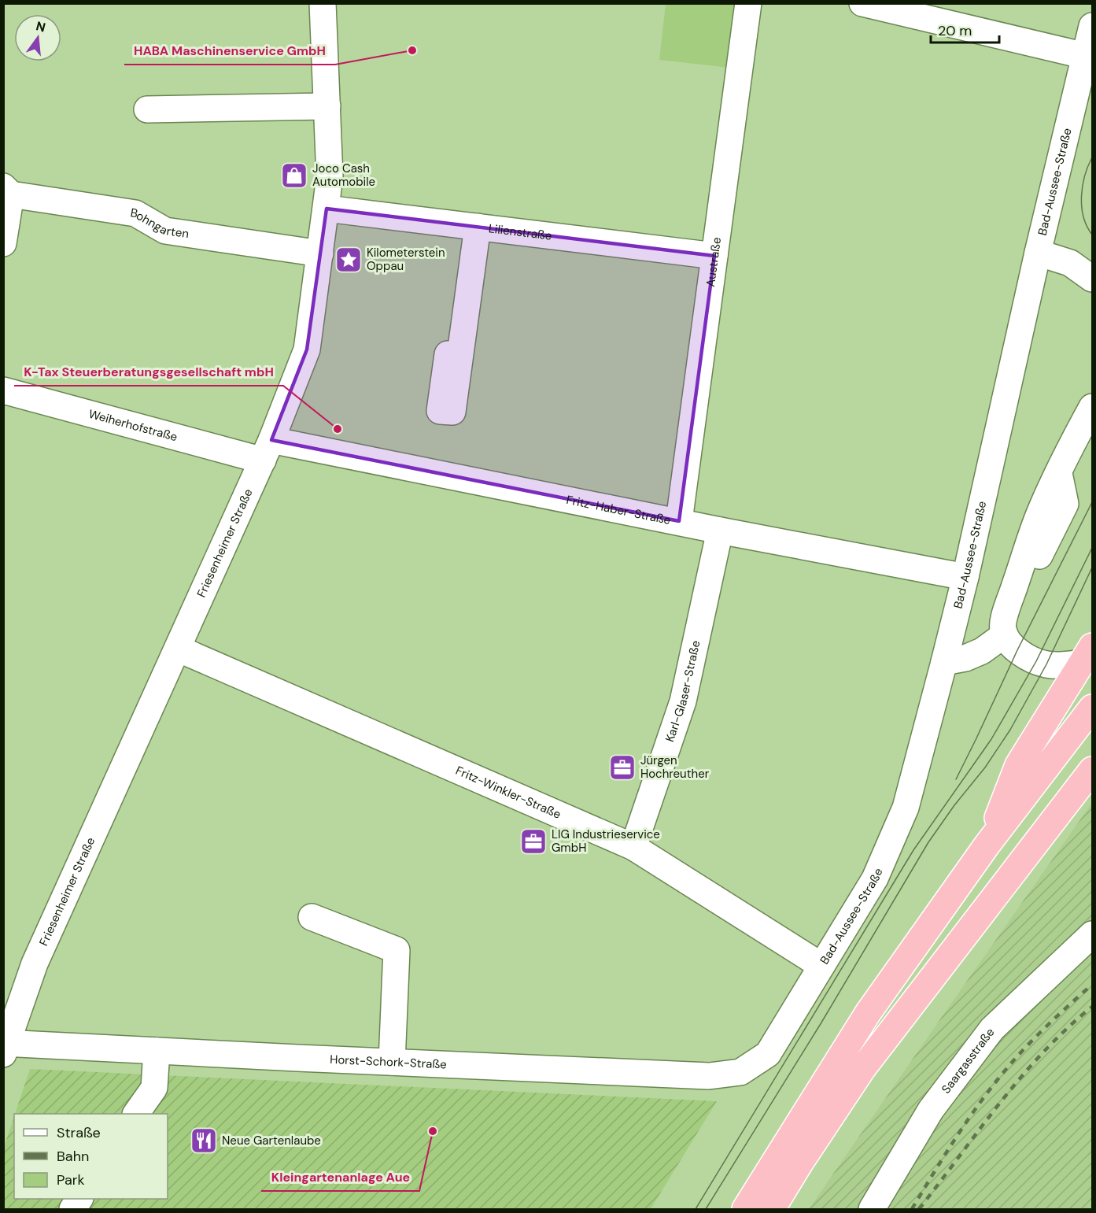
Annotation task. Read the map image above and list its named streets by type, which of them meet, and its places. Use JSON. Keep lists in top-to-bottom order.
{
  "streets": {
    "street": [
      "Bad-Aussee-Straße",
      "Bohngarten",
      "Lilienstraße",
      "Austraße",
      "Weiherhofstraße",
      "Fritz-Haber-Straße",
      "Friesenheimer Straße",
      "Karl-Glaser-Straße",
      "Fritz-Winkler-Straße",
      "Saargasstraße",
      "Horst-Schork-Straße"
    ]
  },
  "crossings": [
    ["Bad-Aussee-Straße", "Fritz-Haber-Straße"],
    ["Bad-Aussee-Straße", "Fritz-Winkler-Straße"],
    ["Bad-Aussee-Straße", "Horst-Schork-Straße"],
    ["Bohngarten", "Friesenheimer Straße"],
    ["Lilienstraße", "Austraße"],
    ["Lilienstraße", "Friesenheimer Straße"],
    ["Austraße", "Fritz-Haber-Straße"],
    ["Weiherhofstraße", "Fritz-Haber-Straße"],
    ["Weiherhofstraße", "Friesenheimer Straße"],
    ["Fritz-Haber-Straße", "Friesenheimer Straße"],
    ["Fritz-Haber-Straße", "Karl-Glaser-Straße"],
    ["Friesenheimer Straße", "Fritz-Winkler-Straße"],
    ["Friesenheimer Straße", "Horst-Schork-Straße"],
    ["Karl-Glaser-Straße", "Fritz-Winkler-Straße"]
  ],
  "places": {
    "other": ["HABA Maschinenservice GmbH", "K-Tax Steuerberatungsgesellschaft mbH", "Kleingartenanlage Aue"],
    "shop": ["Joco Cash Automobile"],
    "place": ["Kilometerstein Oppau"],
    "office": ["Jürgen Hochreuther", "LIG Industrieservice GmbH"],
    "restaurant": ["Neue Gartenlaube"]
  },
  "legend": ["Straße", "Bahn", "Park"],
  "scale_bar": "20 m",
  "north": "top"
}
